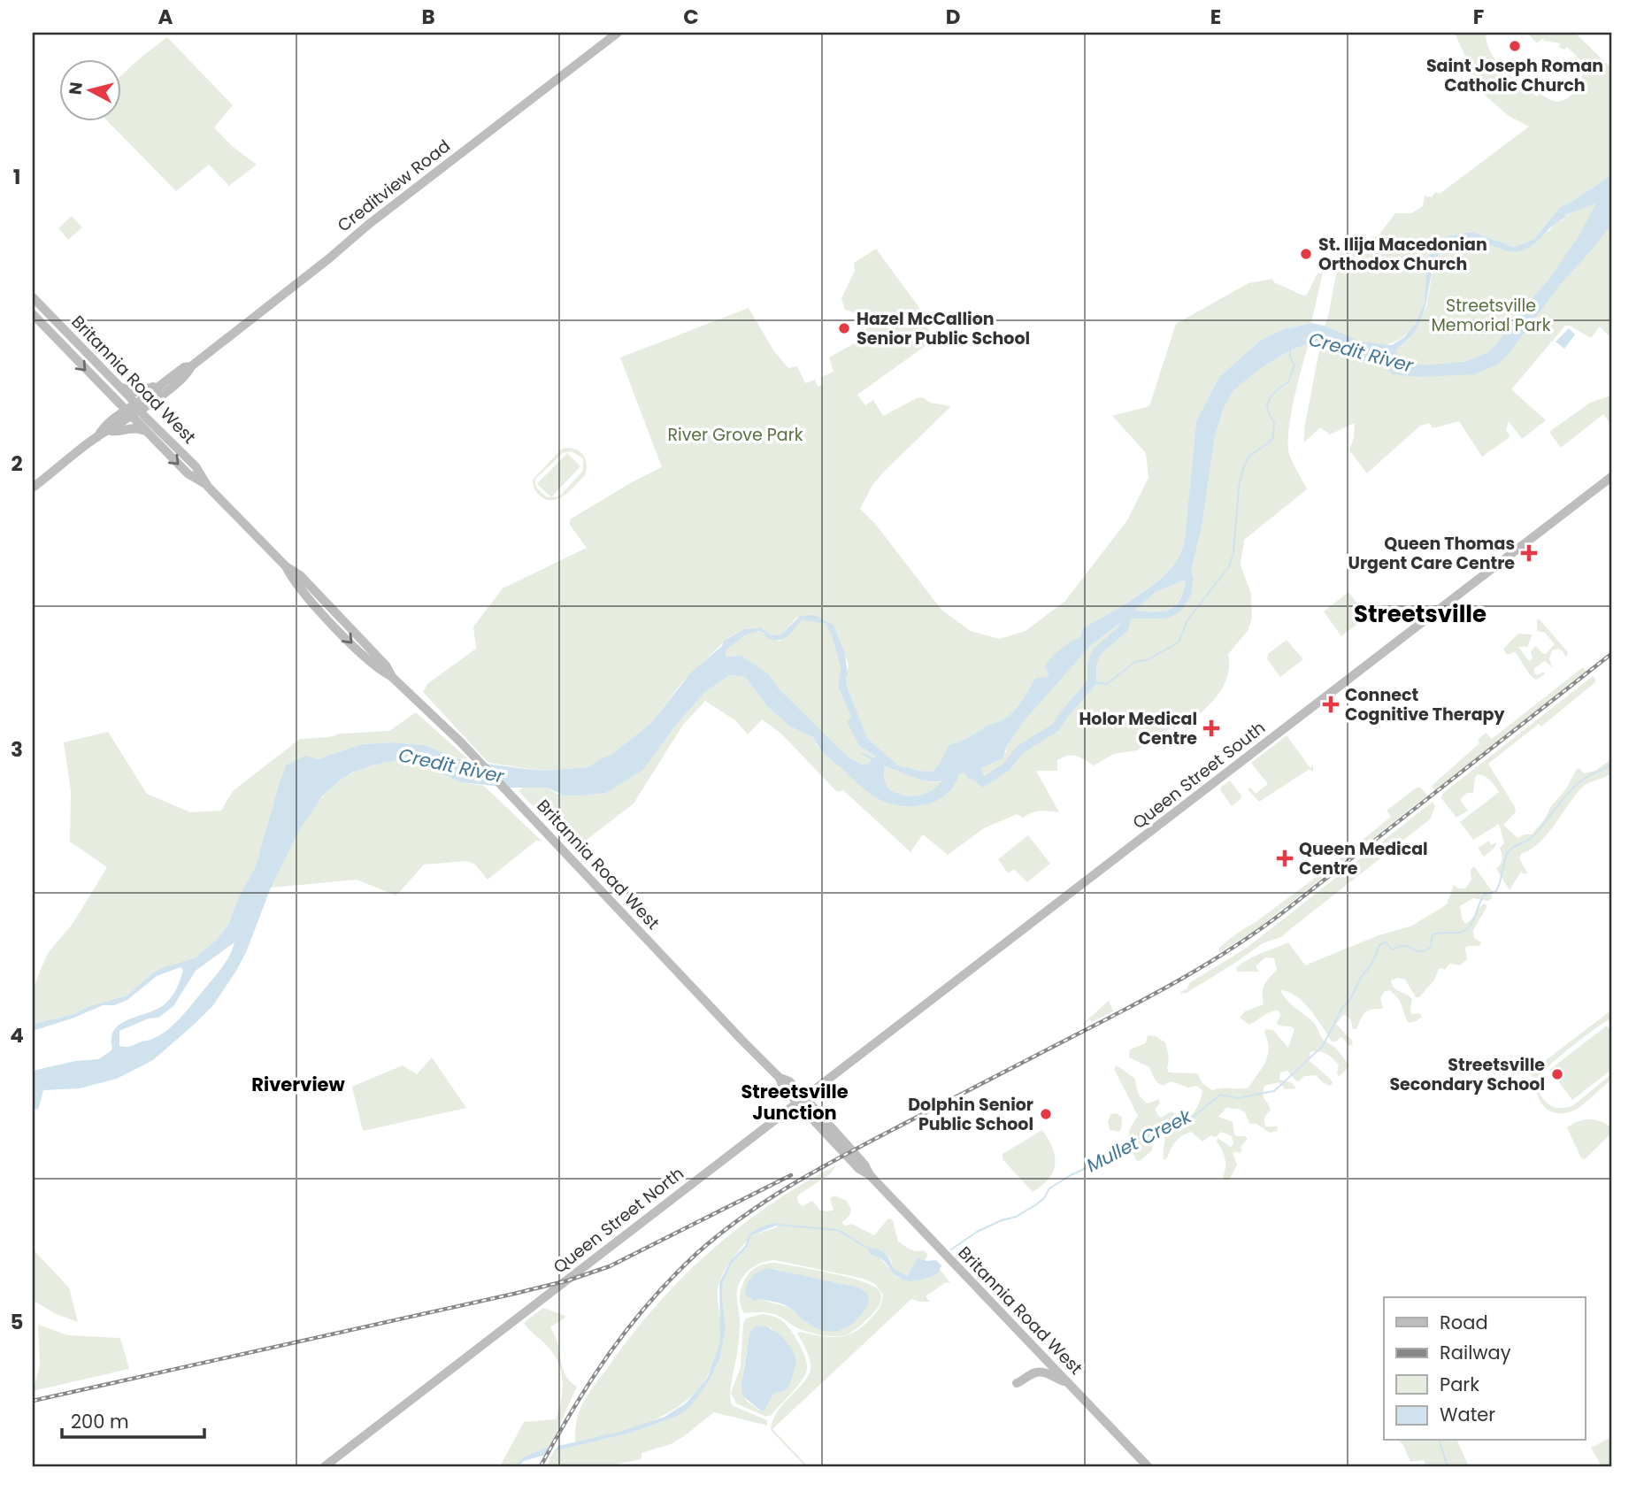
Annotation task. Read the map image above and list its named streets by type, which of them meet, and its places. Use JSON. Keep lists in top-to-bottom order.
{
  "streets": {
    "main road": [
      "Creditview Road",
      "Britannia Road West",
      "Queen Street South",
      "Queen Street North"
    ]
  },
  "crossings": [
    ["Creditview Road", "Britannia Road West"],
    ["Britannia Road West", "Queen Street South"],
    ["Britannia Road West", "Queen Street North"],
    ["Queen Street South", "Queen Street North"]
  ],
  "districts": ["Streetsville", "Riverview", "Streetsville Junction"],
  "water": ["Credit River", "Mullet Creek"],
  "parks": ["Streetsville Memorial Park", "River Grove Park"],
  "places": {
    "other": [
      "Saint Joseph Roman Catholic Church",
      "St. Ilija Macedonian Orthodox Church",
      "Hazel McCallion Senior Public School",
      "Streetsville Secondary School",
      "Dolphin Senior Public School"
    ],
    "health": [
      "Queen Thomas Urgent Care Centre",
      "Connect Cognitive Therapy",
      "Holor Medical Centre",
      "Queen Medical Centre"
    ]
  },
  "legend": [
    "Road",
    "Railway",
    "Park",
    "Water"
  ],
  "scale_bar": "200 m",
  "north": "left",
  "grid": {
    "columns": [
      "A",
      "B",
      "C",
      "D",
      "E",
      "F"
    ],
    "rows": [
      "1",
      "2",
      "3",
      "4",
      "5"
    ]
  }
}
